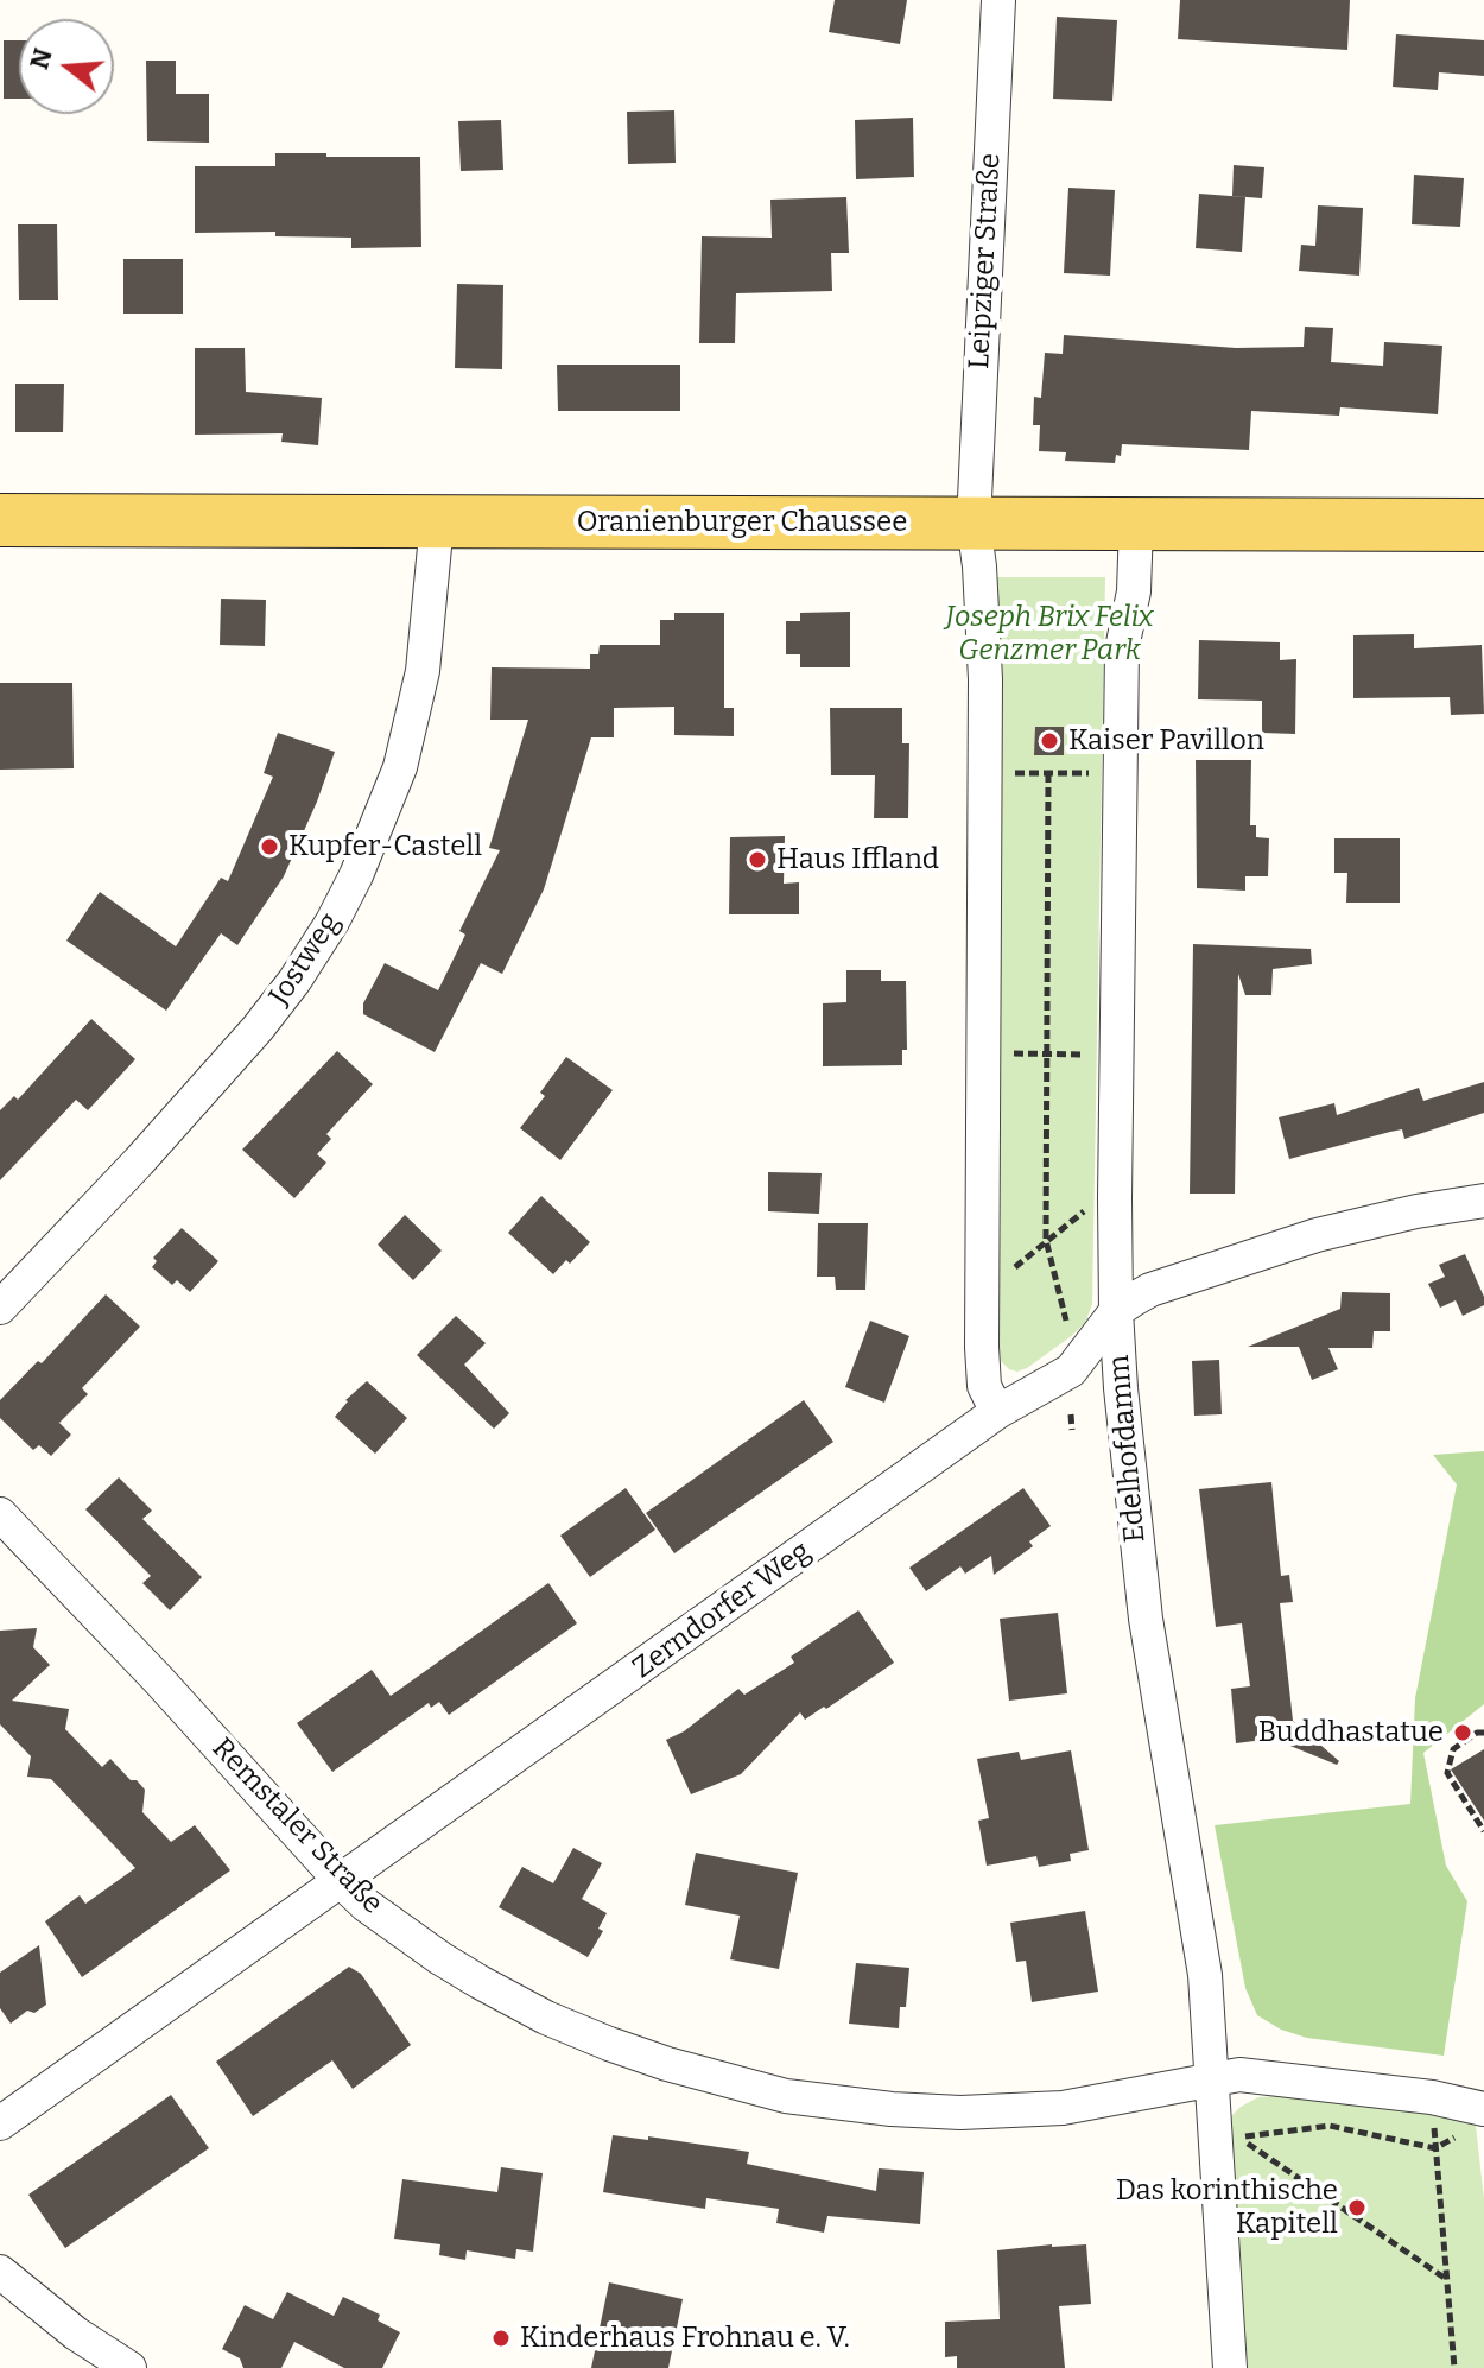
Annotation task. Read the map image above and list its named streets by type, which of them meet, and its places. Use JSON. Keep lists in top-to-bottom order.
{
  "streets": {
    "main road": ["Oranienburger Chaussee"],
    "street": [
      "Leipziger Straße",
      "Jostweg",
      "Edelhofdamm",
      "Zerndorfer Weg",
      "Remstaler Straße"
    ]
  },
  "crossings": [
    ["Leipziger Straße", "Oranienburger Chaussee"],
    ["Oranienburger Chaussee", "Jostweg"],
    ["Oranienburger Chaussee", "Edelhofdamm"],
    ["Edelhofdamm", "Zerndorfer Weg"],
    ["Edelhofdamm", "Remstaler Straße"],
    ["Zerndorfer Weg", "Remstaler Straße"]
  ],
  "parks": ["Joseph Brix Felix Genzmer Park"],
  "places": [
    "Kaiser Pavillon",
    "Kupfer-Castell",
    "Haus Iffland",
    "Buddhastatue",
    "Das korinthische Kapitell",
    "Kinderhaus Frohnau e. V."
  ],
  "north": "left"
}
